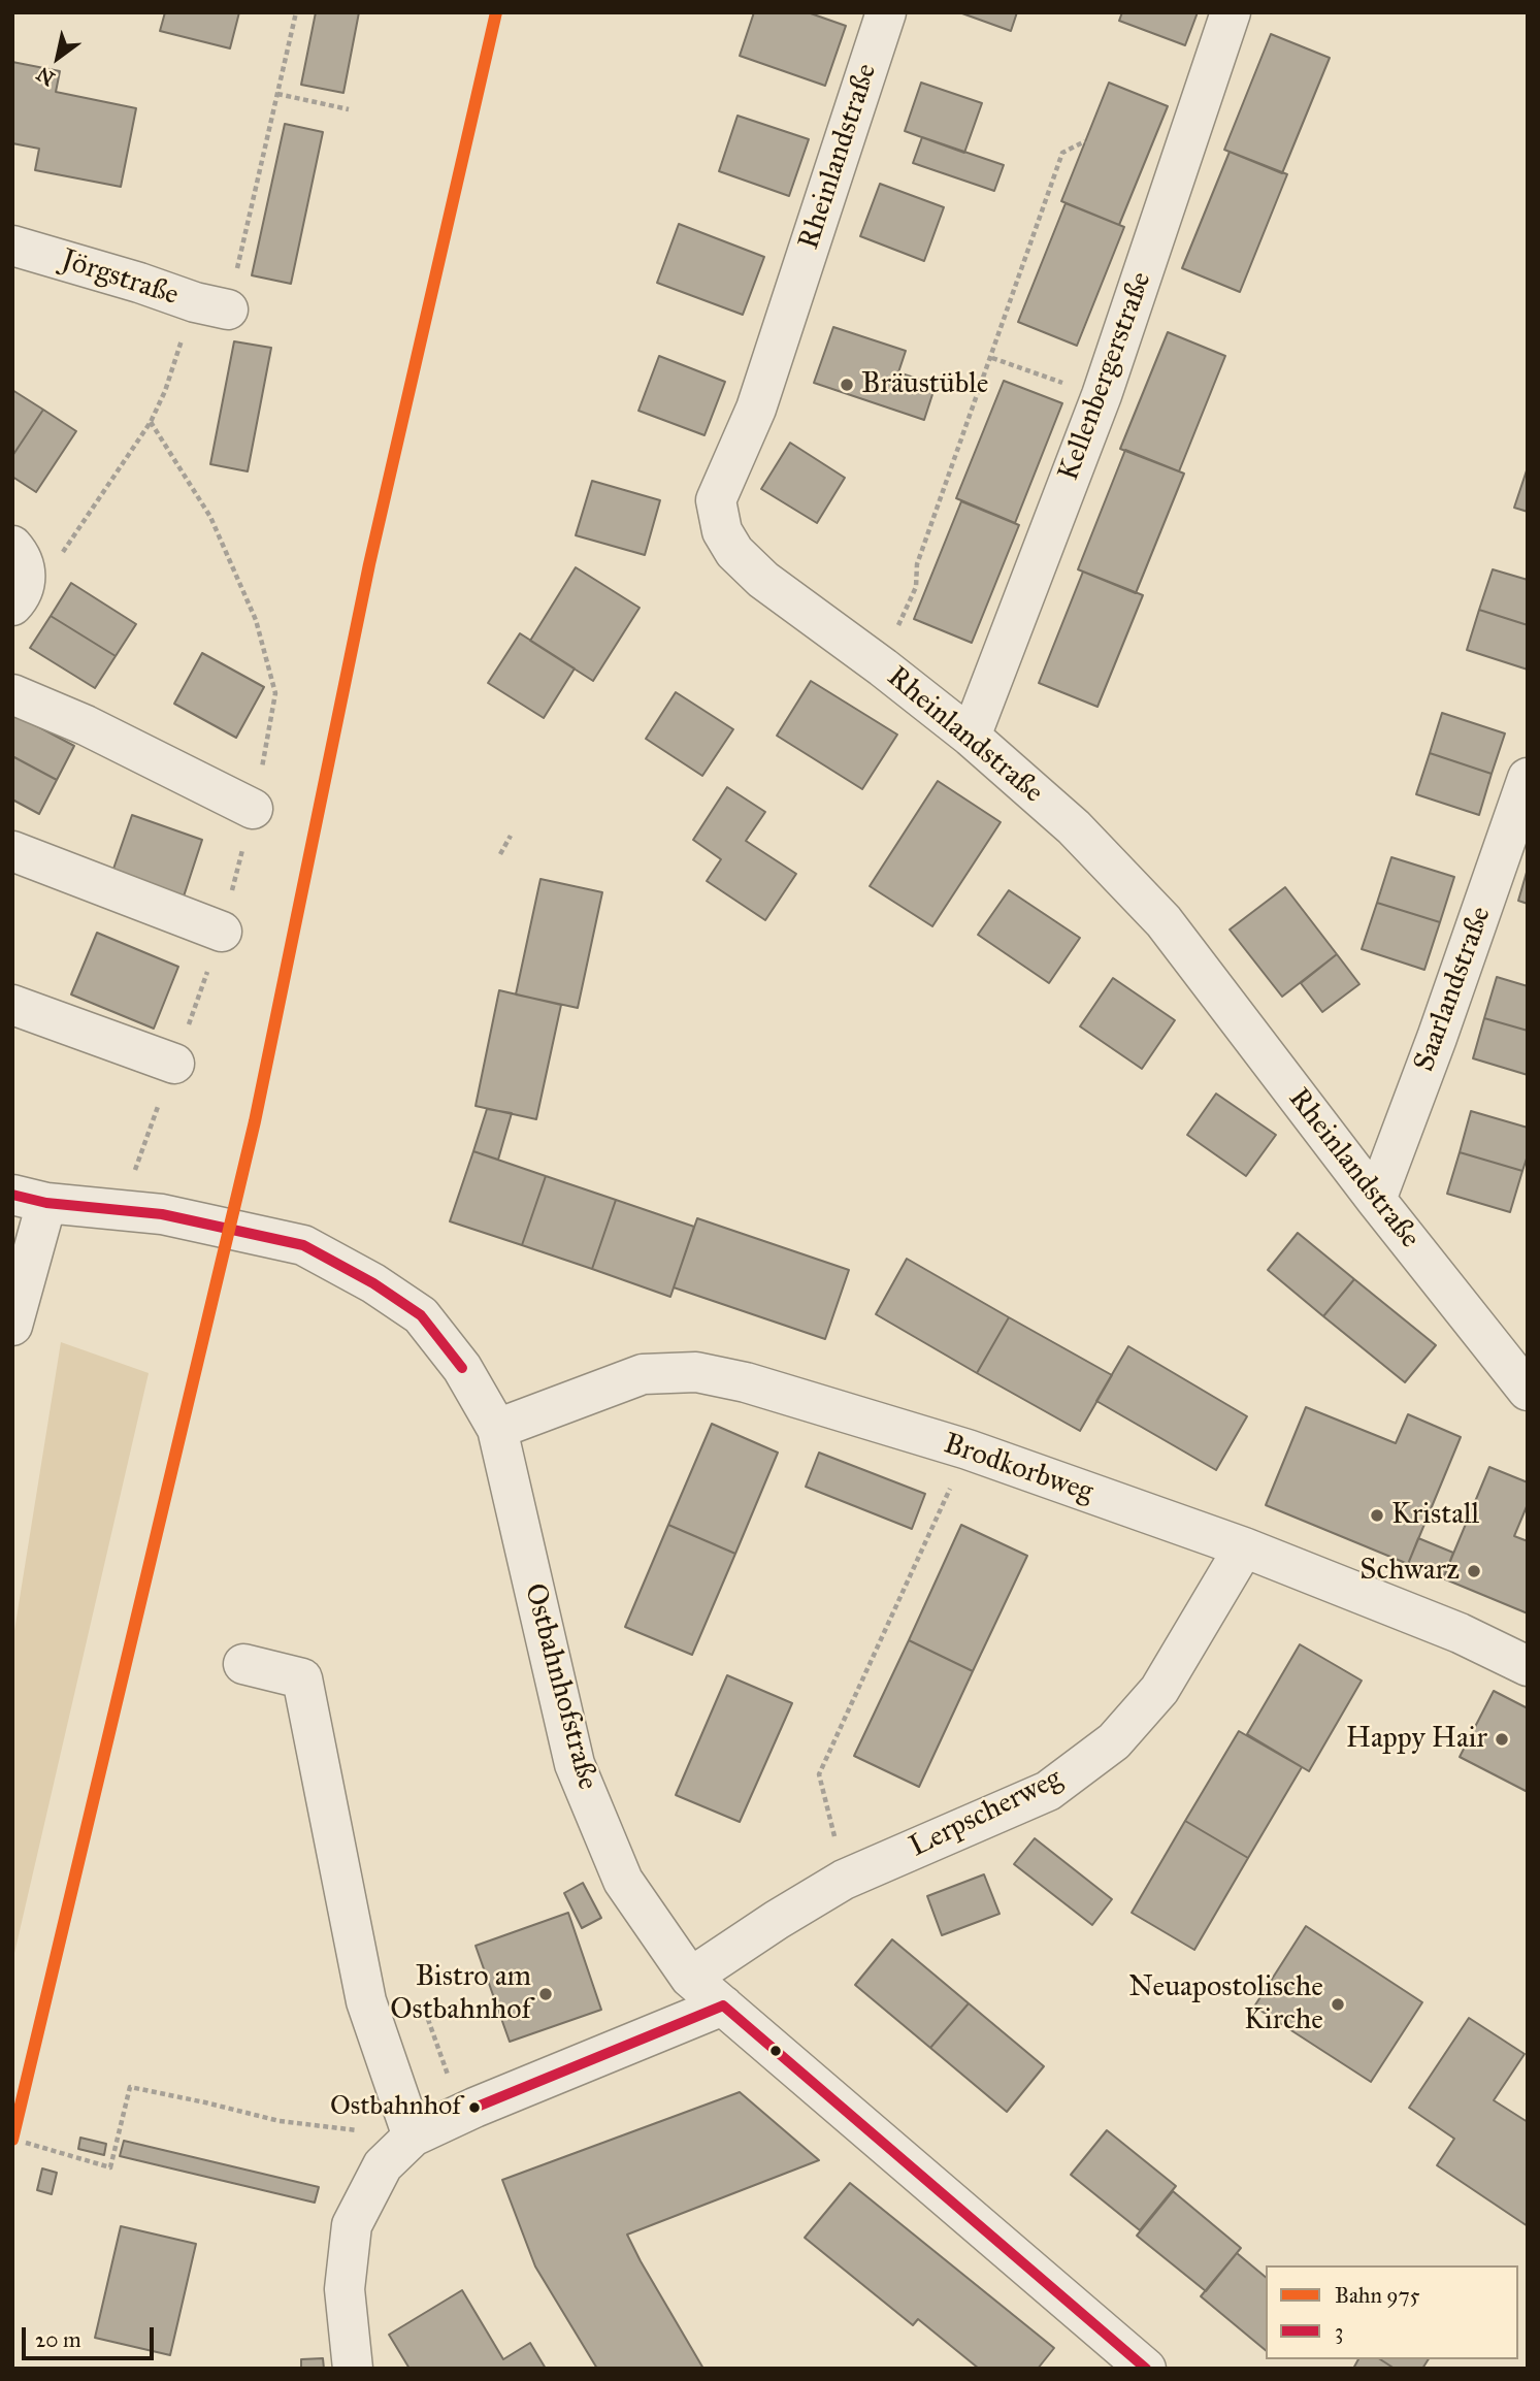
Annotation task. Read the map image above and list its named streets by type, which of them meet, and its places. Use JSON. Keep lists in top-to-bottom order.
{
  "streets": {
    "street": [
      "Rheinlandstraße",
      "Jörgstraße",
      "Kellenbergerstraße",
      "Saarlandstraße",
      "Brodkorbweg",
      "Ostbahnhofstraße",
      "Lerpscherweg"
    ]
  },
  "crossings": [
    ["Rheinlandstraße", "Kellenbergerstraße"],
    ["Rheinlandstraße", "Saarlandstraße"],
    ["Brodkorbweg", "Ostbahnhofstraße"],
    ["Brodkorbweg", "Lerpscherweg"],
    ["Ostbahnhofstraße", "Lerpscherweg"]
  ],
  "places": [
    "Bräustüble",
    "Kristall",
    "Schwarz",
    "Happy Hair",
    "Bistro am Ostbahnhof",
    "Neuapostolische Kirche",
    "Ostbahnhof"
  ],
  "lines": ["rail line 975", "transit line 3"],
  "legend": ["Bahn 975", "3"],
  "scale_bar": "20 m",
  "north": "bottom left"
}
